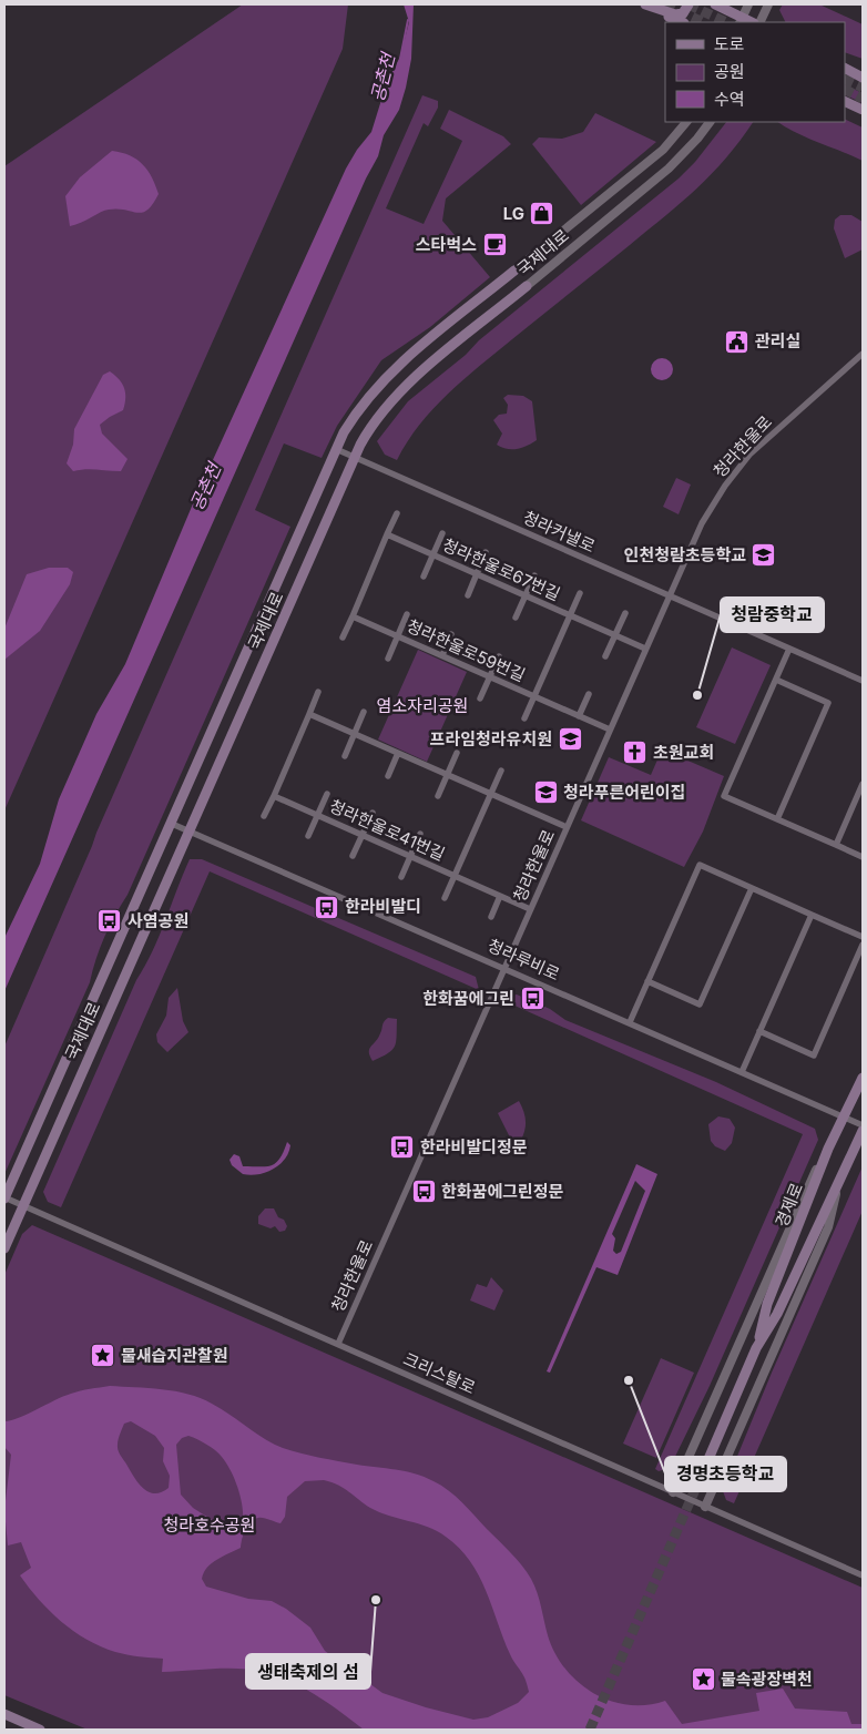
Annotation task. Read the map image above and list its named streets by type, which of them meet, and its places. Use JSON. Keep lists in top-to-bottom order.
{
  "streets": {
    "main road": ["국제대로", "경제로"],
    "street": [
      "청라한울로",
      "청라커낼로",
      "청라한울로67번길",
      "청라한울로59번길",
      "청라한울로41번길",
      "청라루비로",
      "크리스탈로"
    ]
  },
  "crossings": [
    ["국제대로", "청라커낼로"],
    ["국제대로", "청라루비로"],
    ["국제대로", "크리스탈로"],
    ["청라한울로", "청라커낼로"],
    ["청라한울로", "청라한울로67번길"],
    ["청라한울로", "청라한울로59번길"],
    ["청라한울로", "청라한울로41번길"],
    ["청라한울로", "청라루비로"],
    ["청라한울로", "크리스탈로"],
    ["청라루비로", "경제로"]
  ],
  "water": ["공촌천"],
  "parks": ["염소자리공원", "청라호수공원"],
  "places": {
    "shop": ["LG"],
    "cafe": ["스타벅스"],
    "public building": ["관리실"],
    "school or university": ["인천청람초등학교", "프라임청라유치원", "청라푸른어린이집"],
    "other": ["청람중학교", "경명초등학교", "생태축제의 섬"],
    "church": ["초원교회"],
    "bus stop": [
      "한라비발디",
      "사염공원",
      "한화꿈에그린",
      "한라비발디정문",
      "한화꿈에그린정문"
    ],
    "place": ["물새습지관찰원", "물속광장벽천"]
  },
  "legend": ["도로", "공원", "수역"]
}
